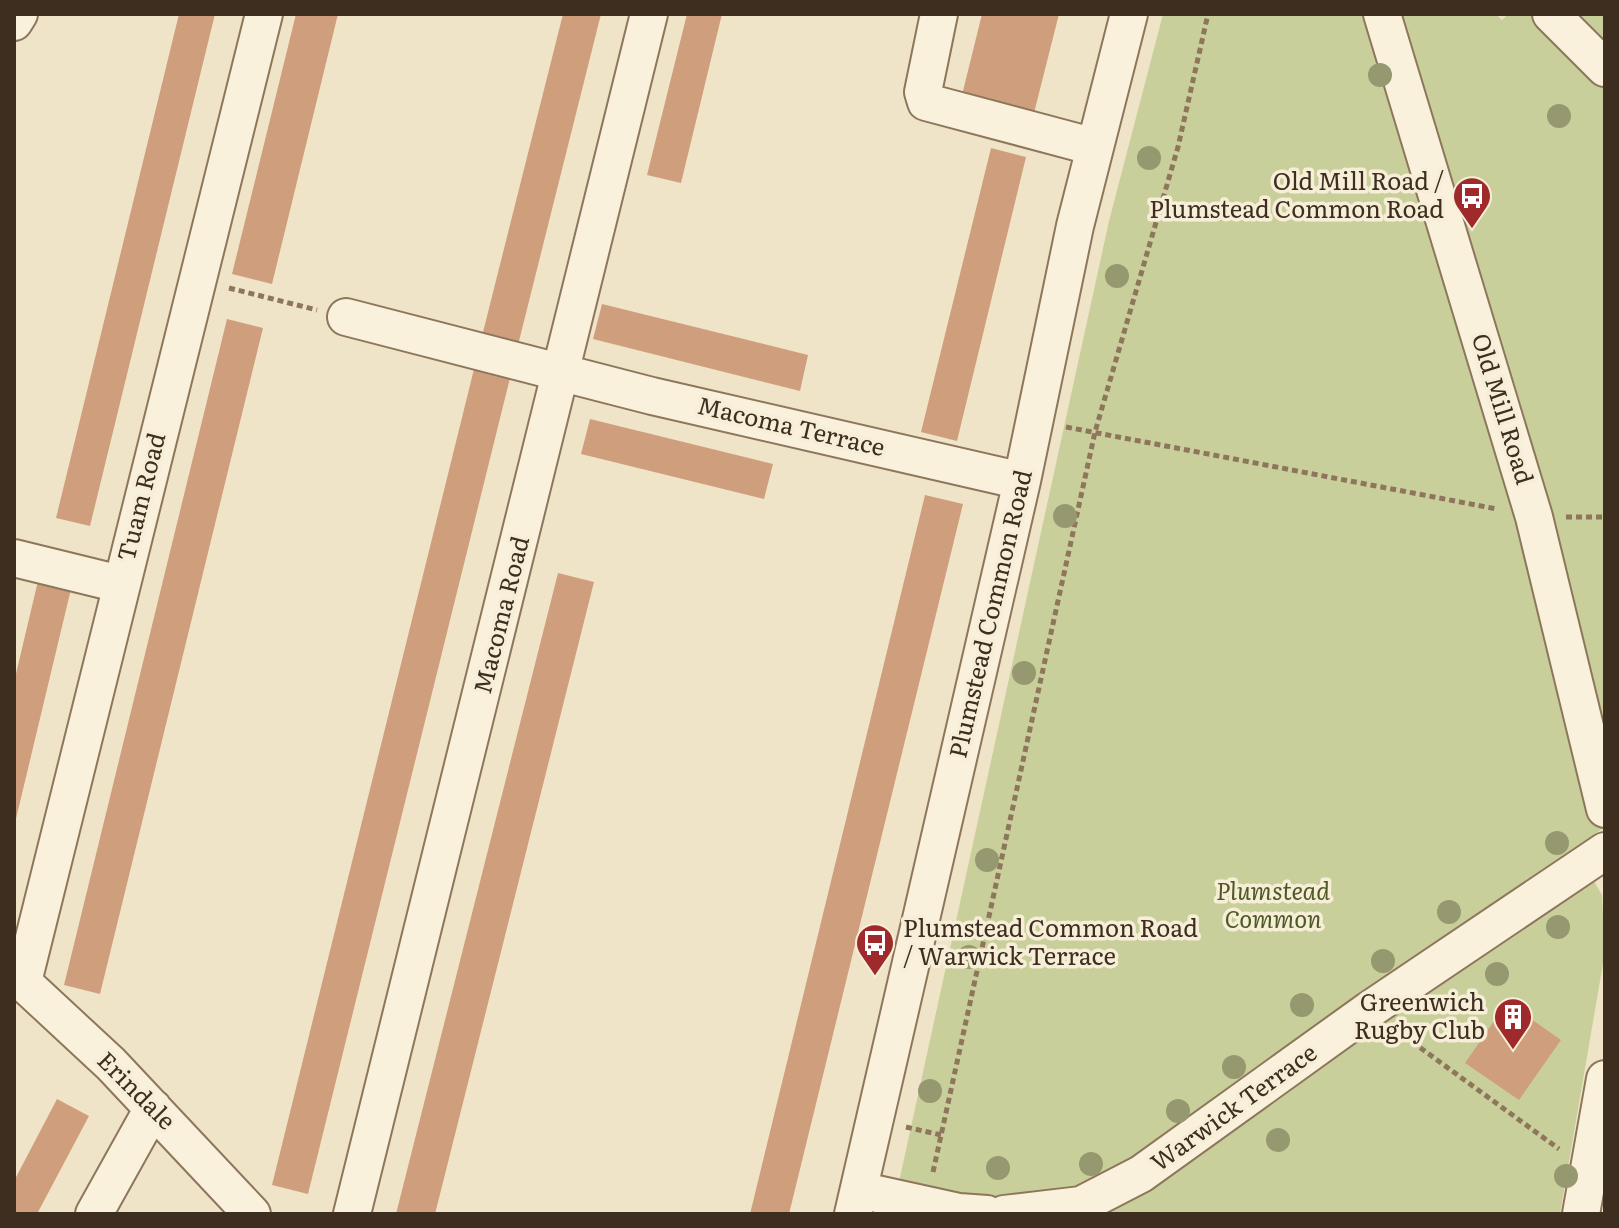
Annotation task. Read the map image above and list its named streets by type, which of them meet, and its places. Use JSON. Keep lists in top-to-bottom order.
{
  "streets": {
    "street": [
      "Old Mill Road",
      "Macoma Terrace",
      "Tuam Road",
      "Plumstead Common Road",
      "Macoma Road",
      "Erindale",
      "Warwick Terrace"
    ]
  },
  "crossings": [
    ["Macoma Terrace", "Plumstead Common Road"],
    ["Macoma Terrace", "Macoma Road"],
    ["Tuam Road", "Erindale"]
  ],
  "parks": ["Plumstead Common"],
  "places": {
    "bus stop": ["Old Mill Road / Plumstead Common Road", "Plumstead Common Road / Warwick Terrace"],
    "building": ["Greenwich Rugby Club"]
  }
}
